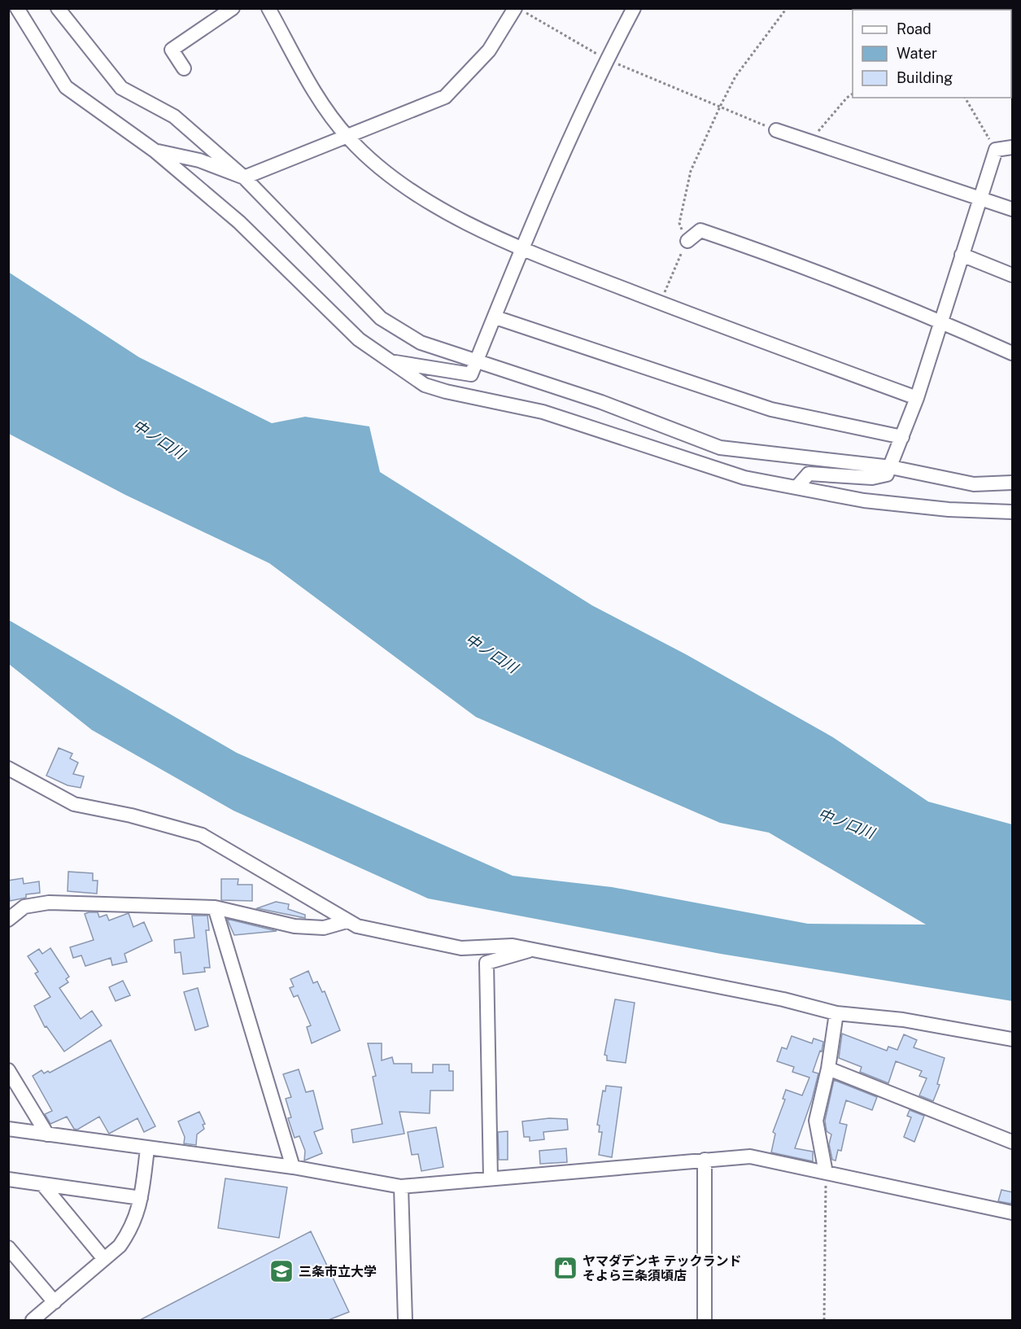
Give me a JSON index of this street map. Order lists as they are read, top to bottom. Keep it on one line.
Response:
{"water":["中ノ口川"],"places":{"shop":["ヤマダデンキ テックランド そよら三条須頃店"],"school or university":["三条市立大学"]},"legend":["Road","Water","Building"]}
